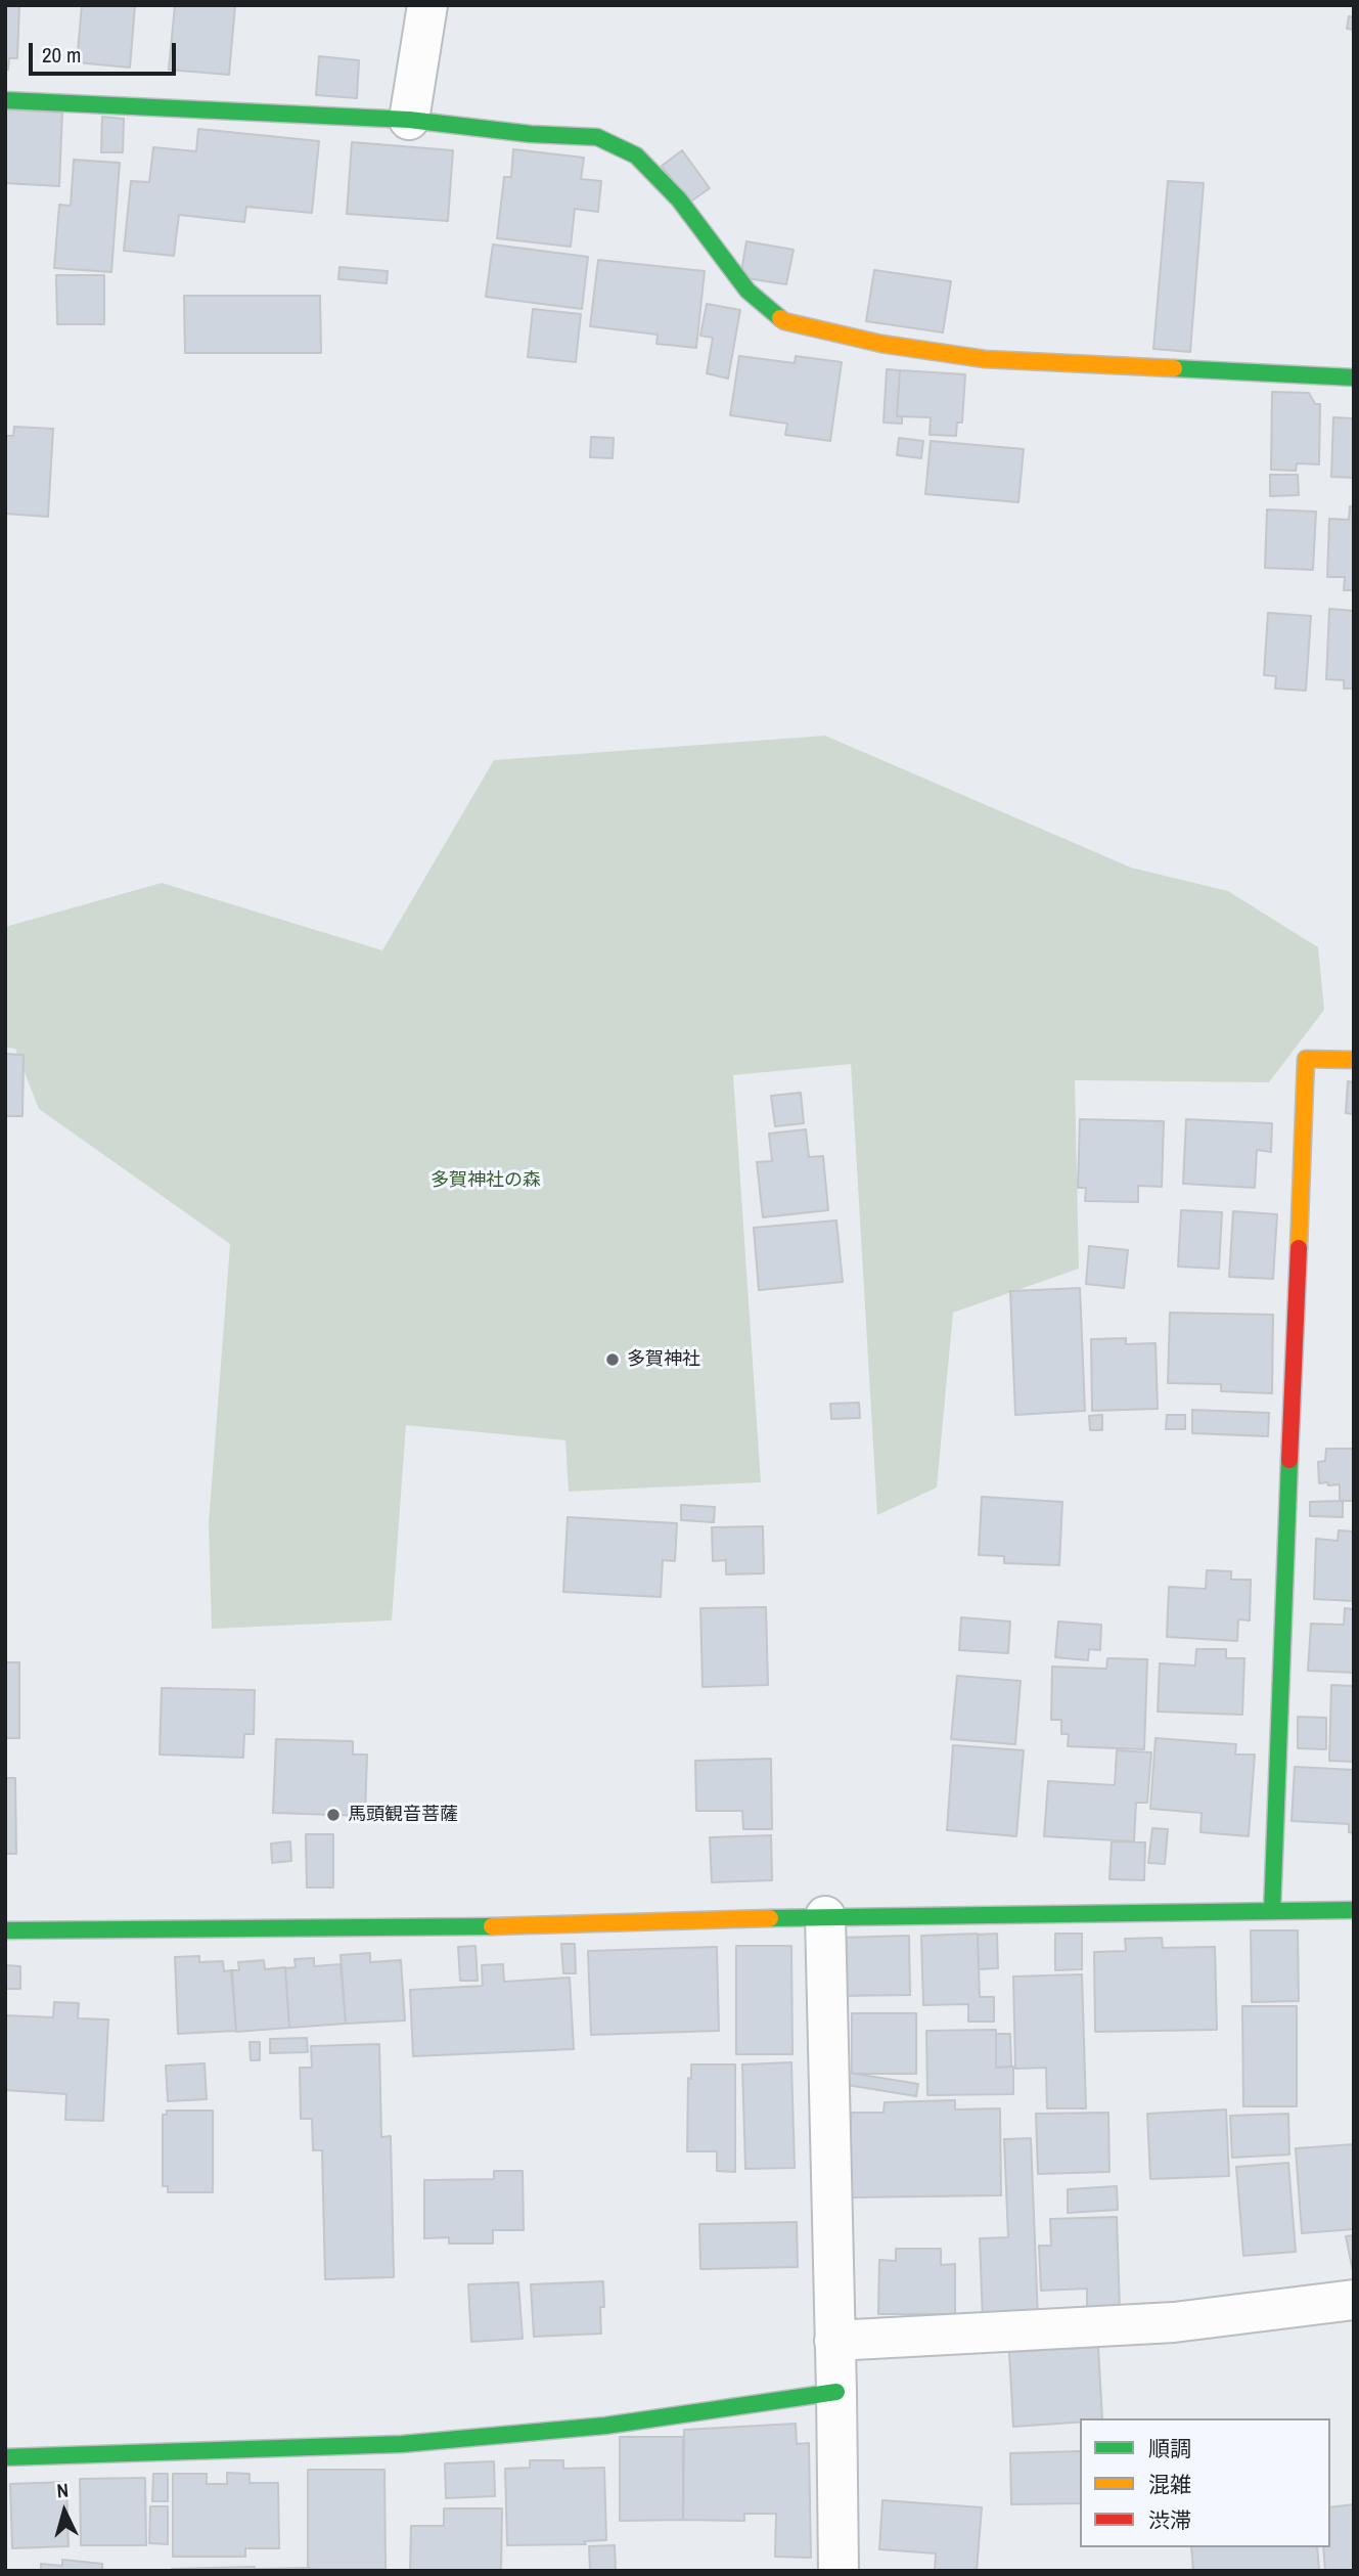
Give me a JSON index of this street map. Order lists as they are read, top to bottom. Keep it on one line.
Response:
{"parks":["多賀神社の森"],"places":["多賀神社","馬頭観音菩薩"],"legend":["順調","混雑","渋滞"],"scale_bar":"20 m","north":"top"}
